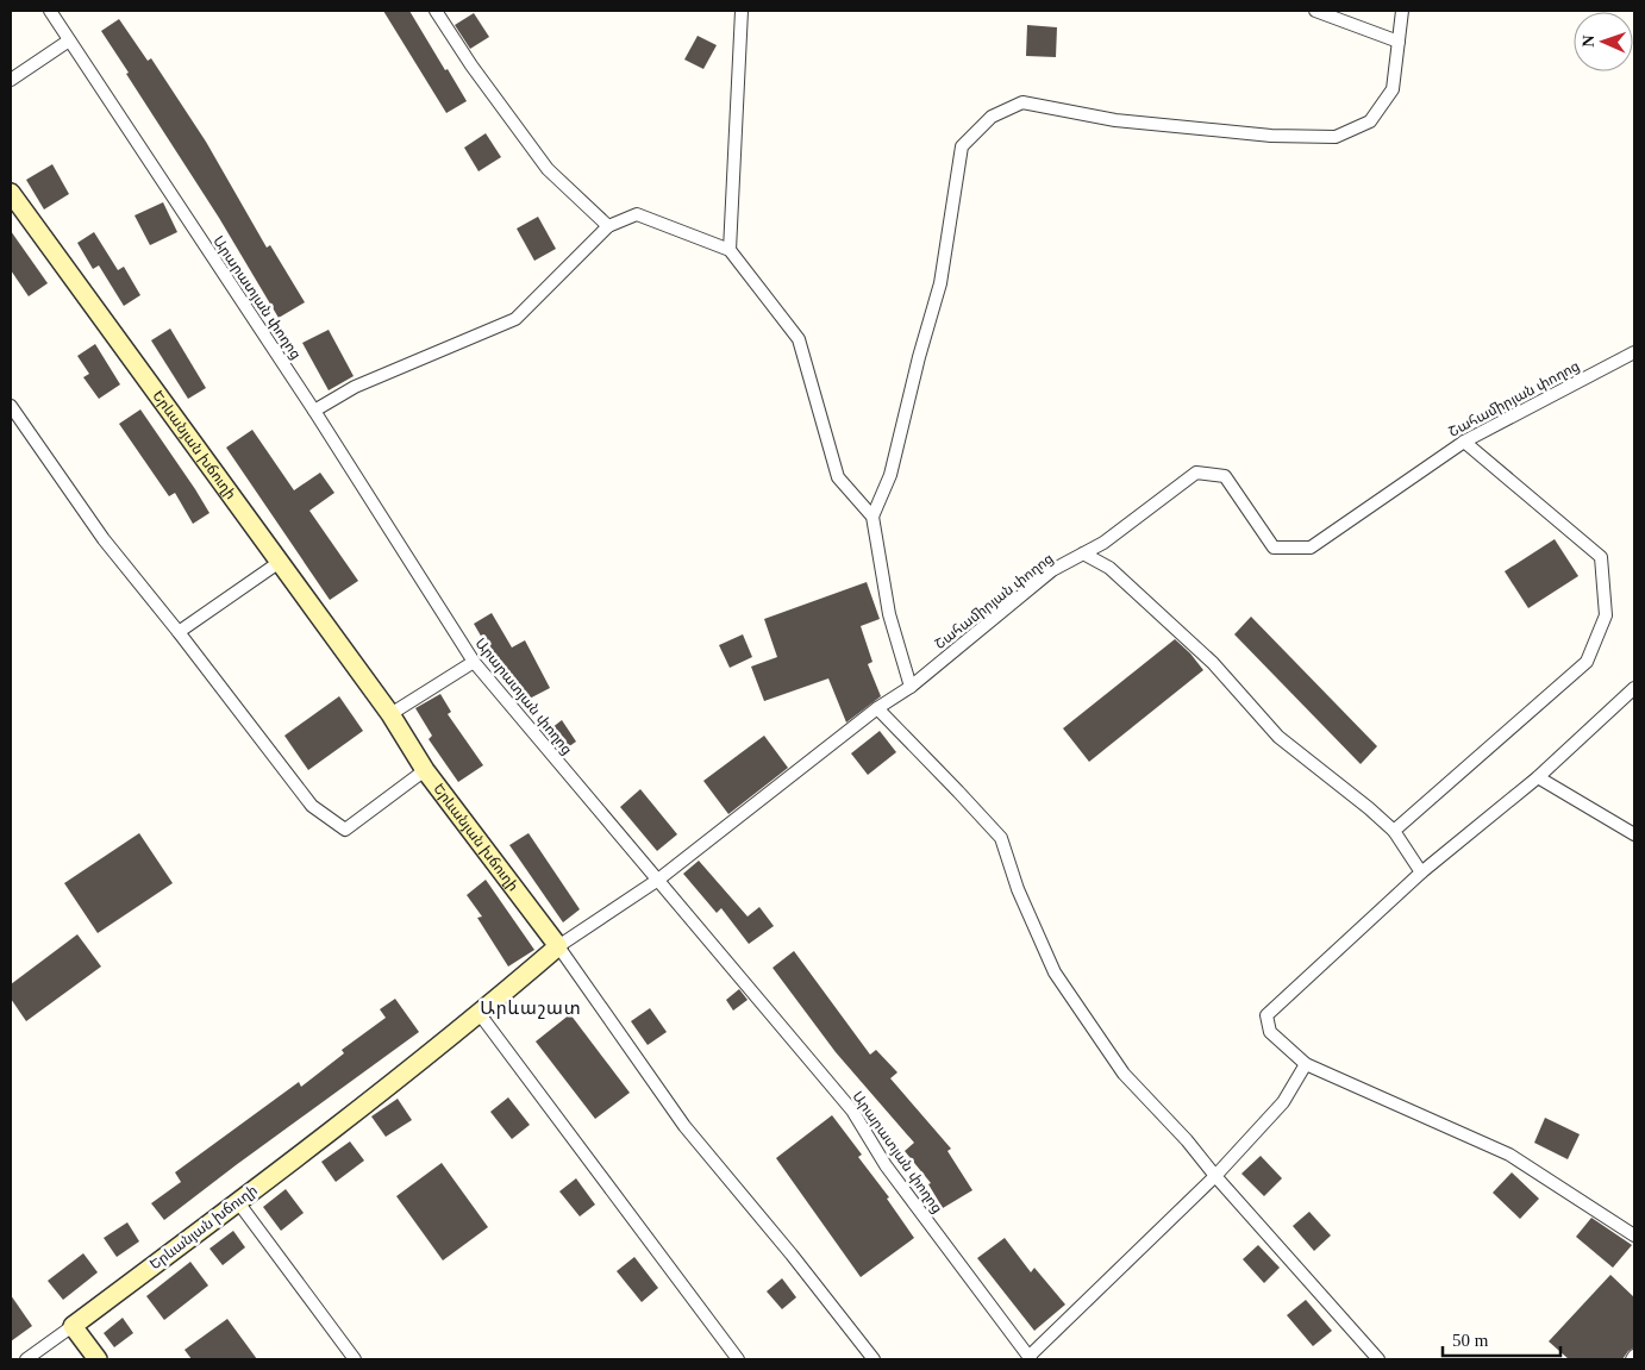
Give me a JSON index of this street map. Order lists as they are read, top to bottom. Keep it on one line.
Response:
{"streets":{"main road":["Երևանյան խճուղի"],"street":["Արարատյան փողոց","Շահամիրյան փողոց"]},"crossings":[["Արարատյան փողոց","Շահամիրյան փողոց"],["Շահամիրյան փողոց","Երևանյան խճուղի"]],"districts":["Արևաշատ"],"scale_bar":"50 m","north":"left"}
